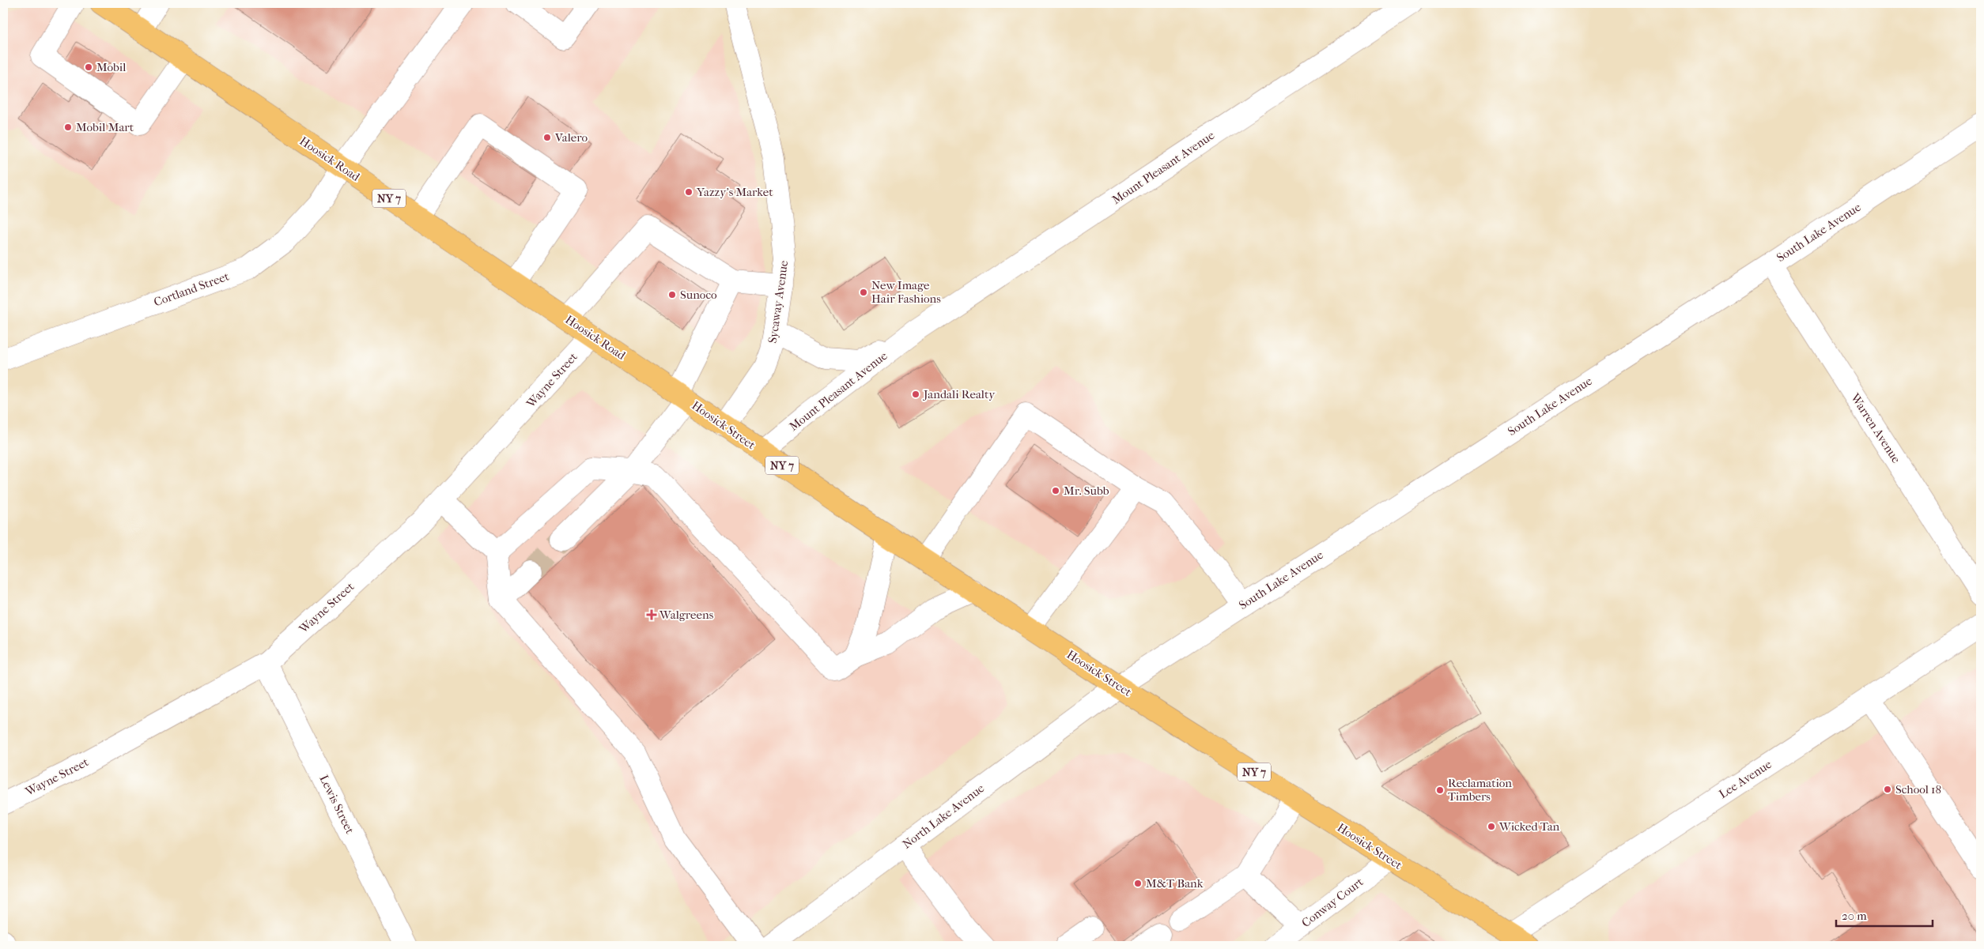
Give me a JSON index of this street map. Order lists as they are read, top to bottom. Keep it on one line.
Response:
{"streets":{"highway":["Hoosick Road","NY 7","Hoosick Street"],"street":["Mount Pleasant Avenue","South Lake Avenue","Cortland Street","Sycaway Avenue","Wayne Street","Warren Avenue","Lee Avenue","Lewis Street","North Lake Avenue","Conway Court"]},"crossings":[["Hoosick Road","Cortland Street"],["Hoosick Road","Wayne Street"],["Hoosick Road","Hoosick Street"],["Mount Pleasant Avenue","Sycaway Avenue"],["Mount Pleasant Avenue","Hoosick Street"],["South Lake Avenue","Hoosick Street"],["South Lake Avenue","Warren Avenue"],["South Lake Avenue","North Lake Avenue"],["Sycaway Avenue","Hoosick Street"],["Wayne Street","Lewis Street"],["Hoosick Street","Lee Avenue"],["Hoosick Street","North Lake Avenue"],["Hoosick Street","Conway Court"]],"places":{"other":["Mobil","Mobil Mart","Valero","Yazzy's Market","New Image Hair Fashions","Sunoco","Jandali Realty","Mr. Subb","School 18","Reclamation Timbers","Wicked Tan","M&T Bank"],"health":["Walgreens"]},"scale_bar":"20 m"}
